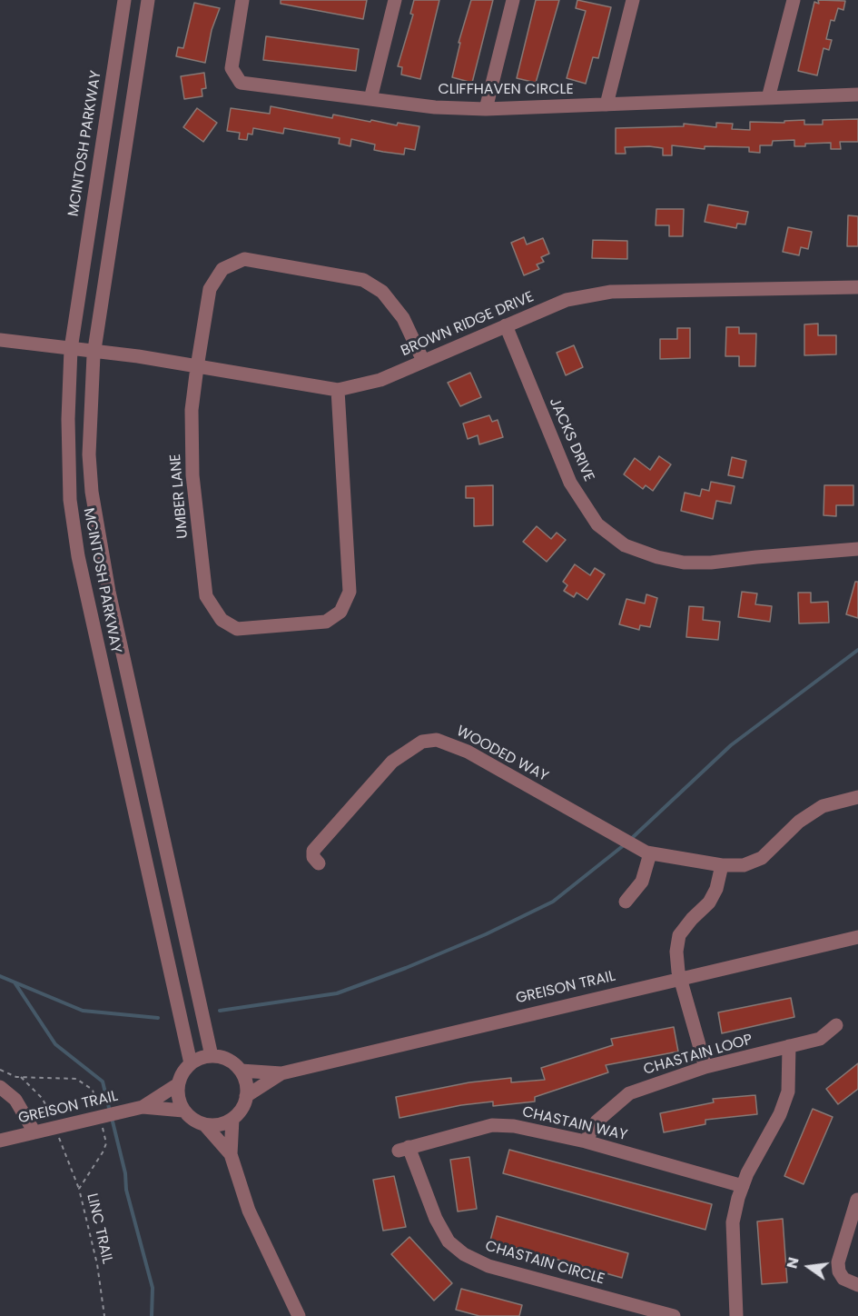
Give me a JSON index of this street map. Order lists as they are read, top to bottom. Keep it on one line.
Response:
{"streets":{"street":["CLIFFHAVEN CIRCLE","MCINTOSH PARKWAY","BROWN RIDGE DRIVE","JACKS DRIVE","UMBER LANE","WOODED WAY","GREISON TRAIL","CHASTAIN LOOP","CHASTAIN WAY","CHASTAIN CIRCLE"],"path":["LINC TRAIL"]},"crossings":[["MCINTOSH PARKWAY","BROWN RIDGE DRIVE"],["MCINTOSH PARKWAY","GREISON TRAIL"],["BROWN RIDGE DRIVE","JACKS DRIVE"],["BROWN RIDGE DRIVE","UMBER LANE"],["GREISON TRAIL","LINC TRAIL"],["CHASTAIN LOOP","CHASTAIN WAY"],["CHASTAIN WAY","CHASTAIN CIRCLE"]],"north":"left"}
